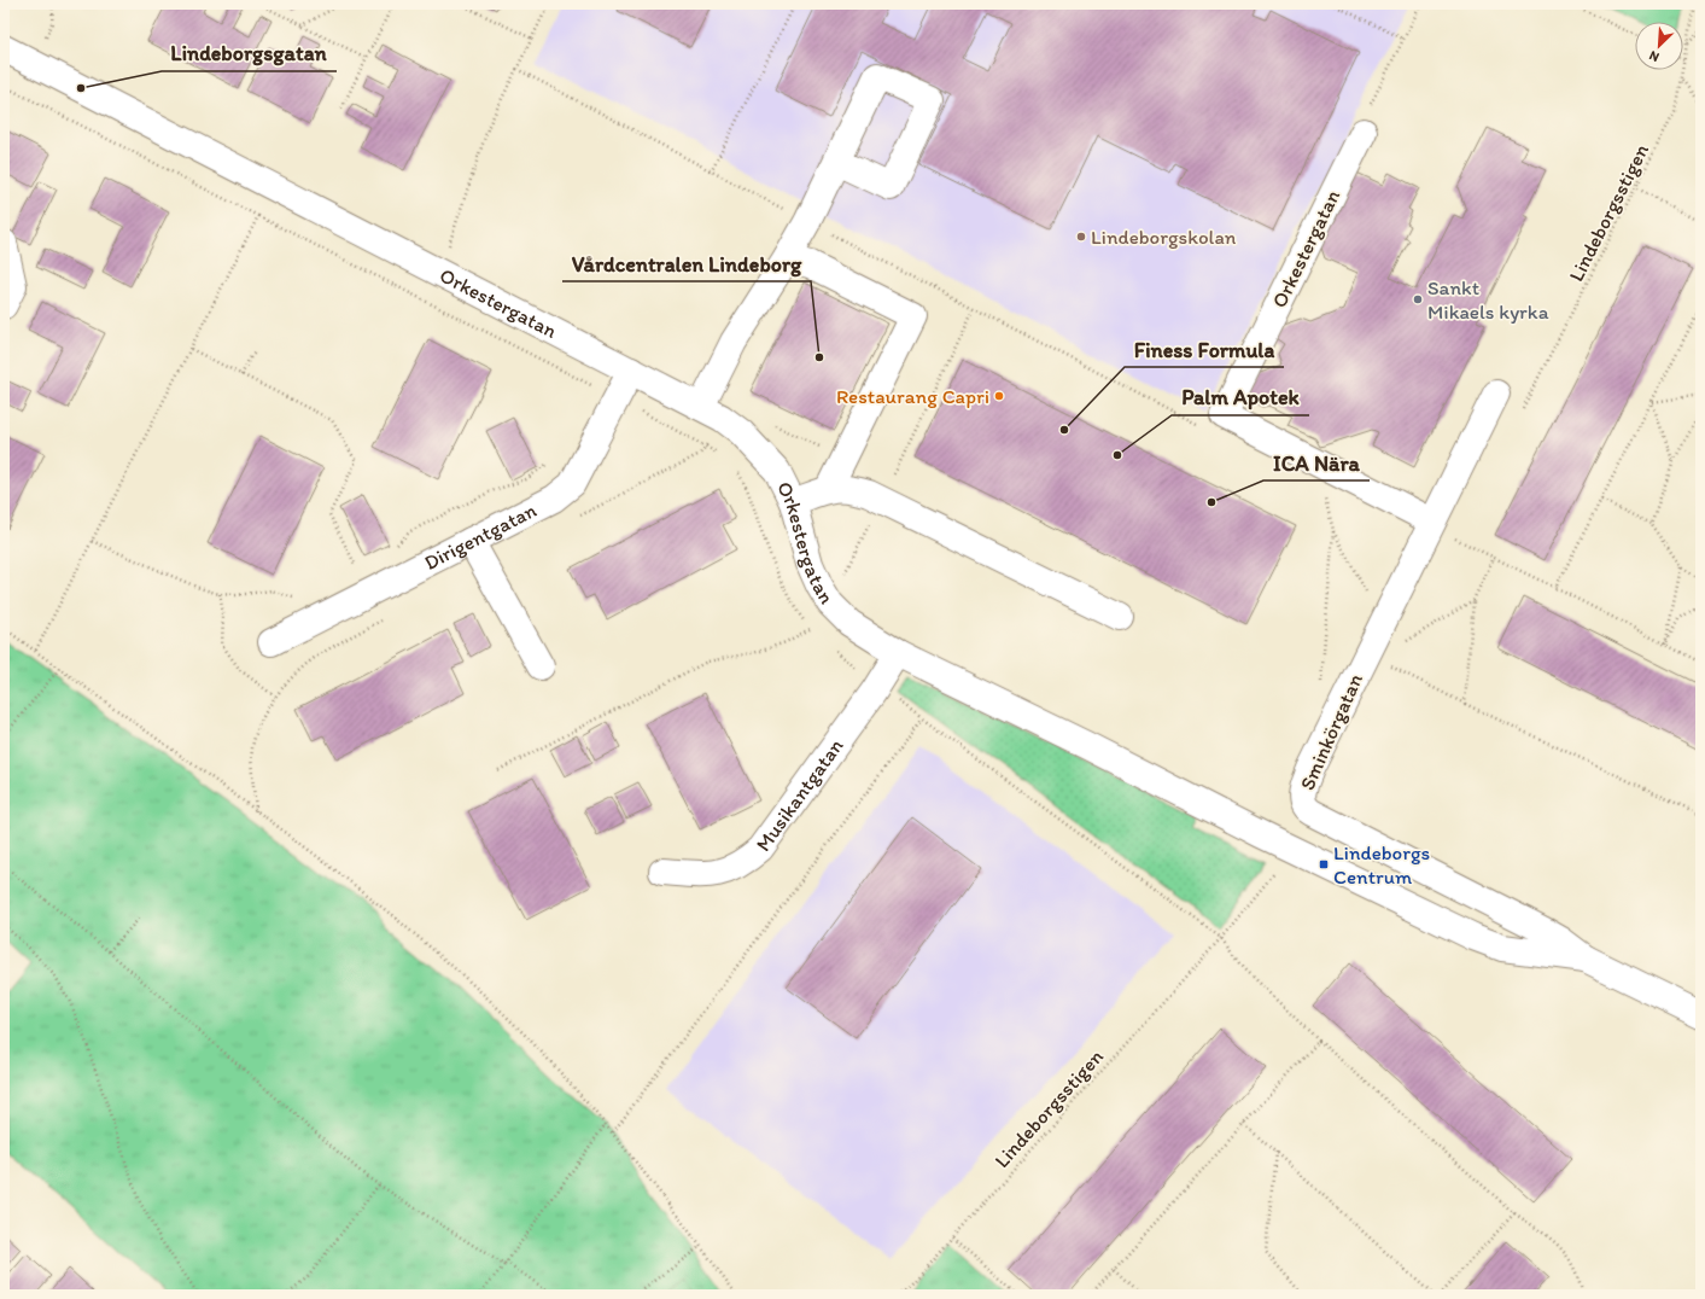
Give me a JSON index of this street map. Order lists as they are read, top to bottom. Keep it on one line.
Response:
{"streets":{"street":["Orkestergatan","Dirigentgatan","Sminkörgatan","Musikantgatan"],"path":["Lindeborgsstigen"]},"crossings":[["Orkestergatan","Dirigentgatan"],["Orkestergatan","Sminkörgatan"],["Orkestergatan","Musikantgatan"]],"places":{"other":["Lindeborgsgatan","Lindeborgskolan","Sankt Mikaels kyrka","Vårdcentralen Lindeborg","Restaurang Capri","Finess Formula","Palm Apotek","ICA Nära"],"transit":["Lindeborgs Centrum"]},"north":"bottom left"}
